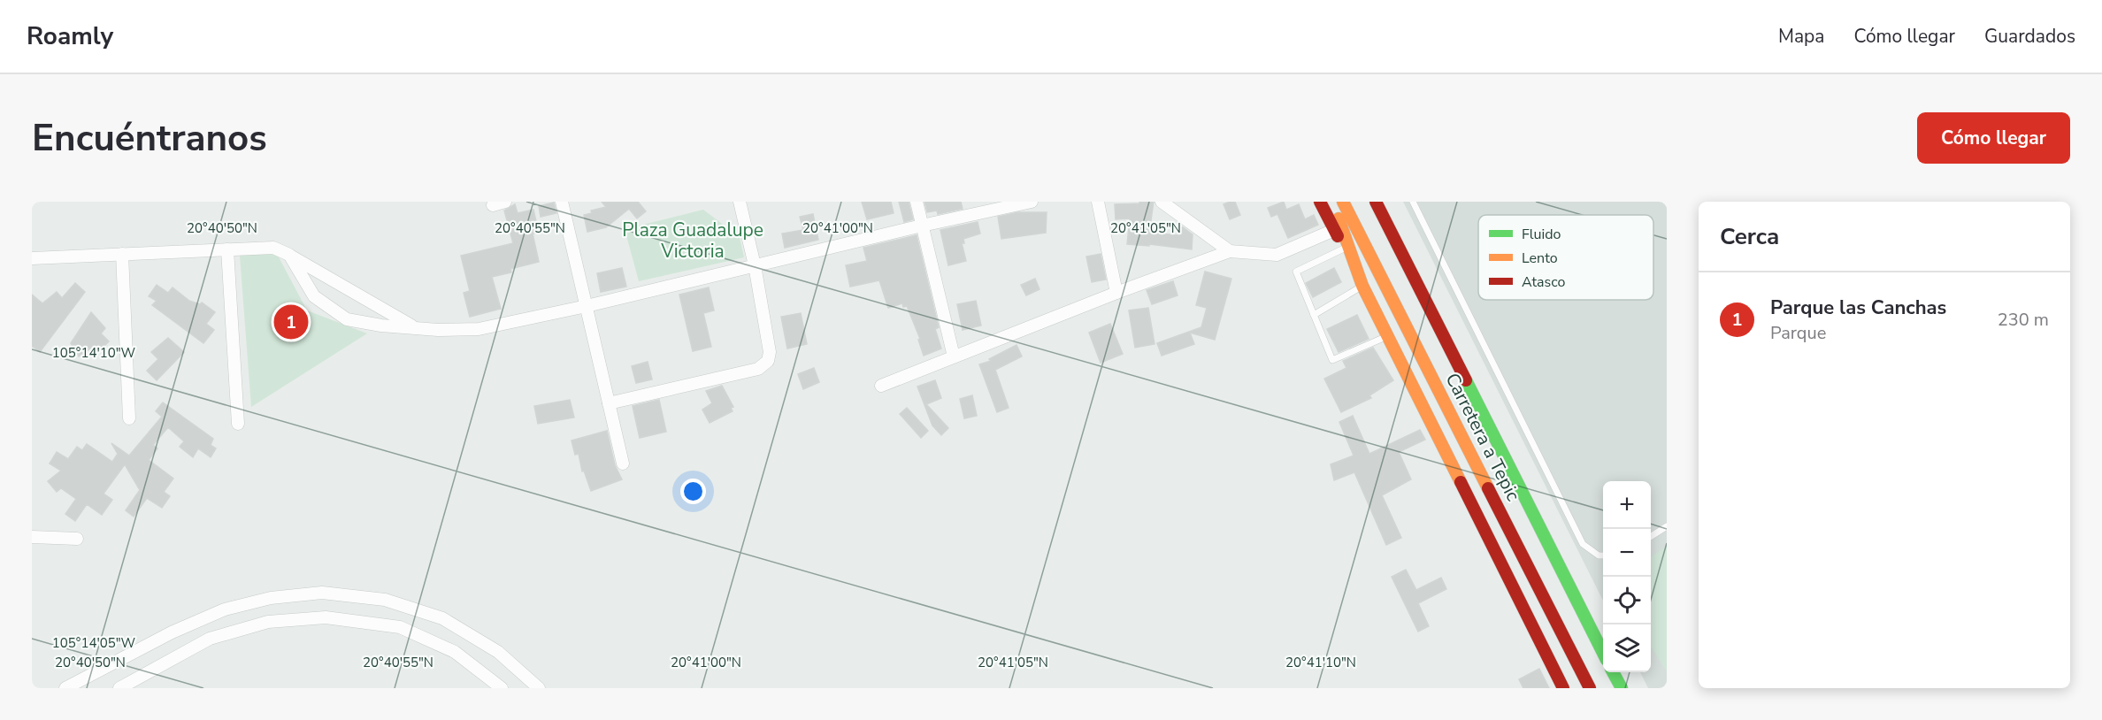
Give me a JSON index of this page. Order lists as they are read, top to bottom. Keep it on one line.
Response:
{"streets":{"main road":["Carretera a Tepic"]},"parks":["Plaza Guadalupe Victoria"],"legend":["Fluido","Lento","Atasco"],"page":{"header":"Roamly","nav":["Mapa","Cómo llegar","Guardados"],"buttons":"Cómo llegar","title":"Encuéntranos","heading":"Cerca","list":[{"mark":"1","name":"Parque las Canchas","note":"Parque","value":"230 m"}],"pins":"1","map_buttons":["+","−"]},"coordinates":["20°40'50\"N","20°40'55\"N","20°41'00\"N","20°41'05\"N","105°14'10\"W","105°14'05\"W","20°41'10\"N"]}
